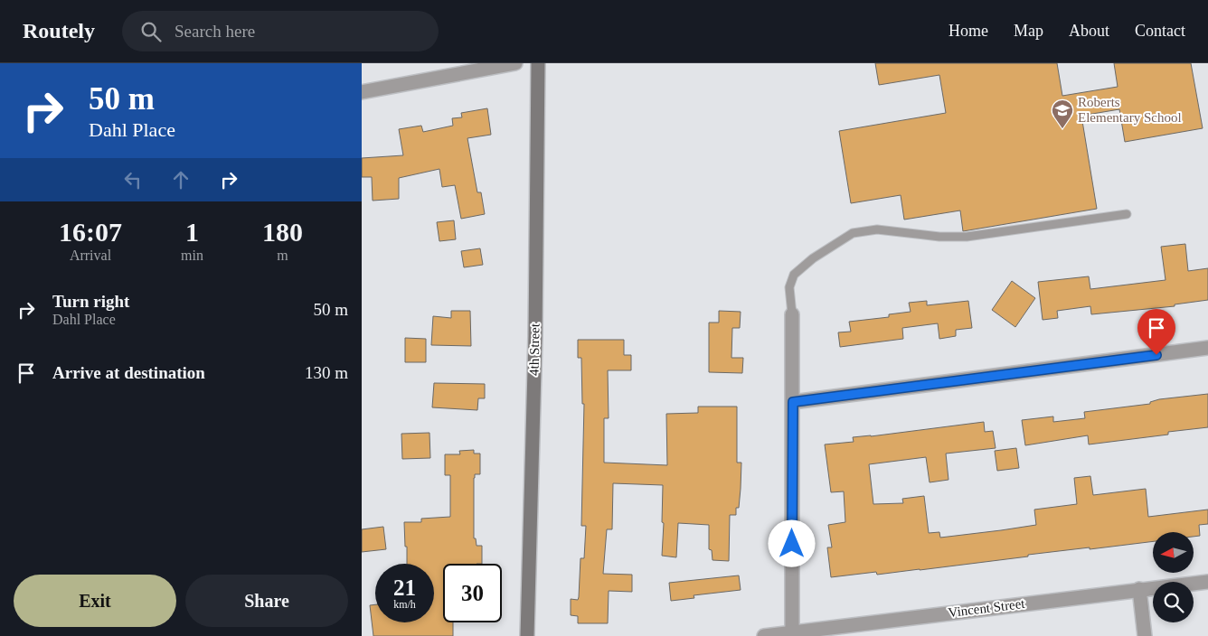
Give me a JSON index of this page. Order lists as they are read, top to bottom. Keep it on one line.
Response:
{"streets":{"street":["4th Street","Vincent Street"]},"places":{"school or university":["Roberts Elementary School"]},"north":"left","page":{"header":"Routely","search":"Search here","nav":["Home","Map","About","Contact"],"turn":["50 m","Dahl Place"],"eta":["16:07","Arrival","1","min","180","m"],"list":[{"name":"Turn right","note":"Dahl Place","value":"50 m"},{"name":"Arrive at destination","value":"130 m"}],"speed":"21 km/h","limit":"30","buttons":["Exit","Share"]}}
